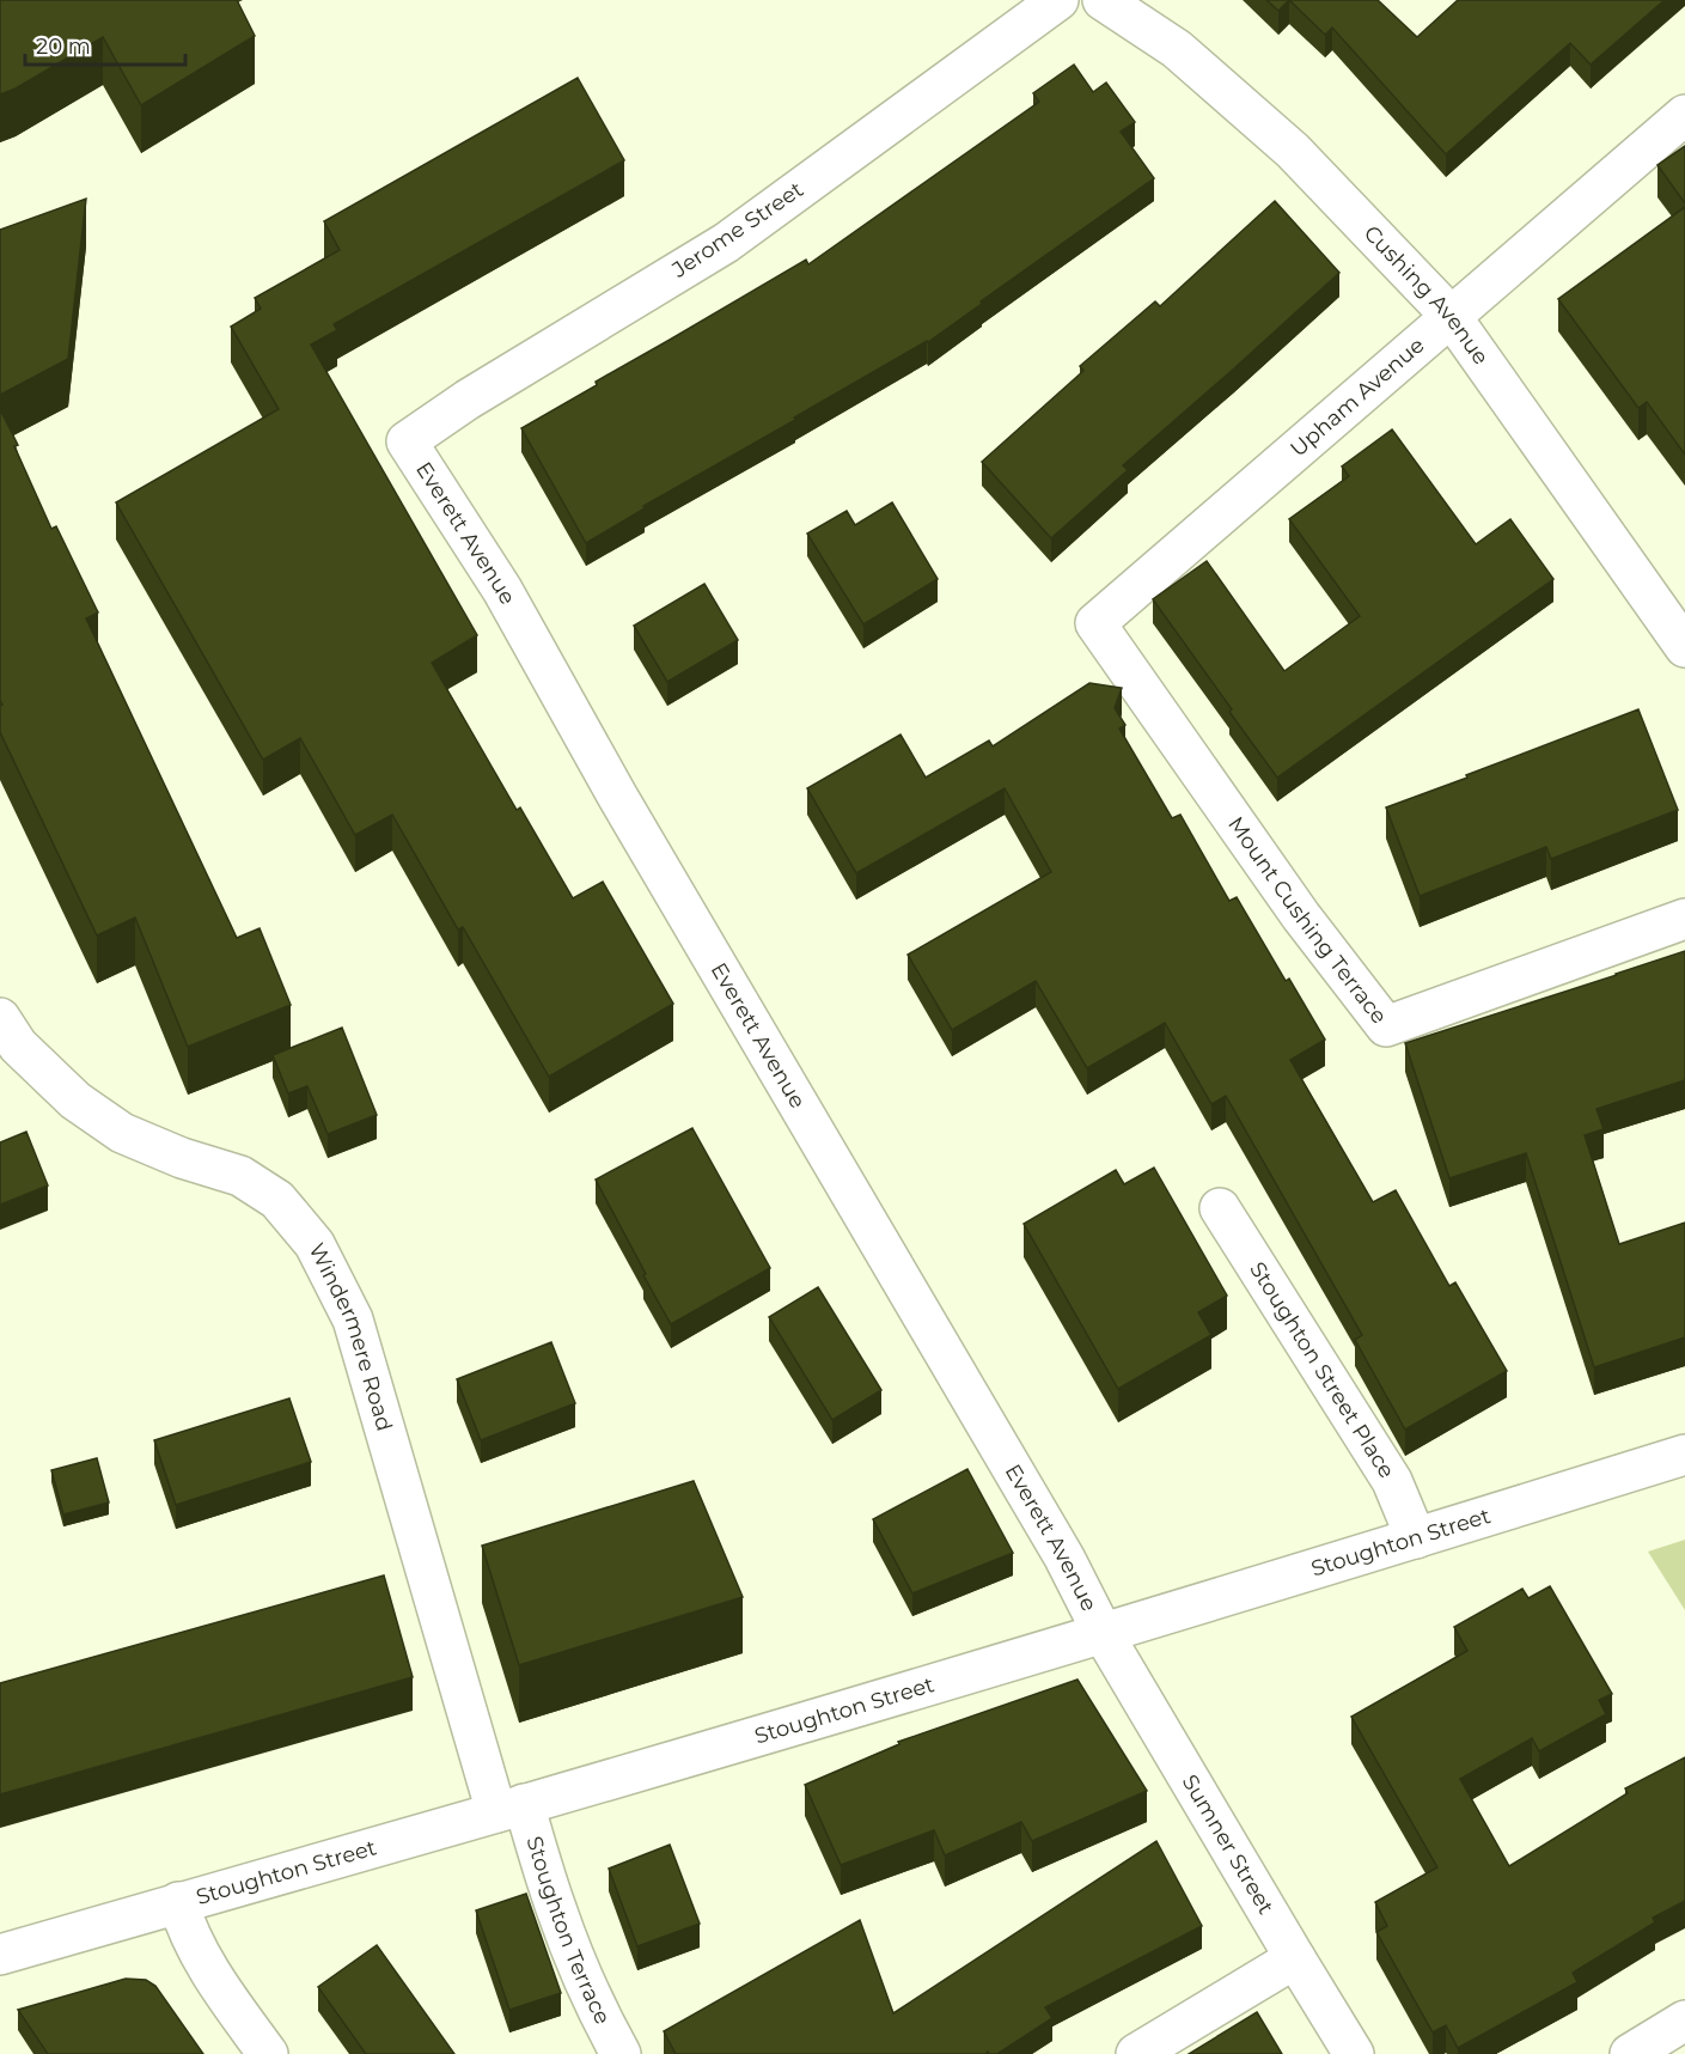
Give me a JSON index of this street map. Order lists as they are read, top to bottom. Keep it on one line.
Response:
{"streets":{"street":["Jerome Street","Cushing Avenue","Upham Avenue","Everett Avenue","Mount Cushing Terrace","Windermere Road","Stoughton Street Place","Stoughton Street","Sumner Street","Stoughton Terrace"]},"crossings":[["Jerome Street","Everett Avenue"],["Cushing Avenue","Upham Avenue"],["Upham Avenue","Mount Cushing Terrace"],["Everett Avenue","Stoughton Street"],["Everett Avenue","Sumner Street"],["Windermere Road","Stoughton Street"],["Windermere Road","Stoughton Terrace"],["Stoughton Street Place","Stoughton Street"],["Stoughton Street","Sumner Street"],["Stoughton Street","Stoughton Terrace"]],"scale_bar":"20 m"}
